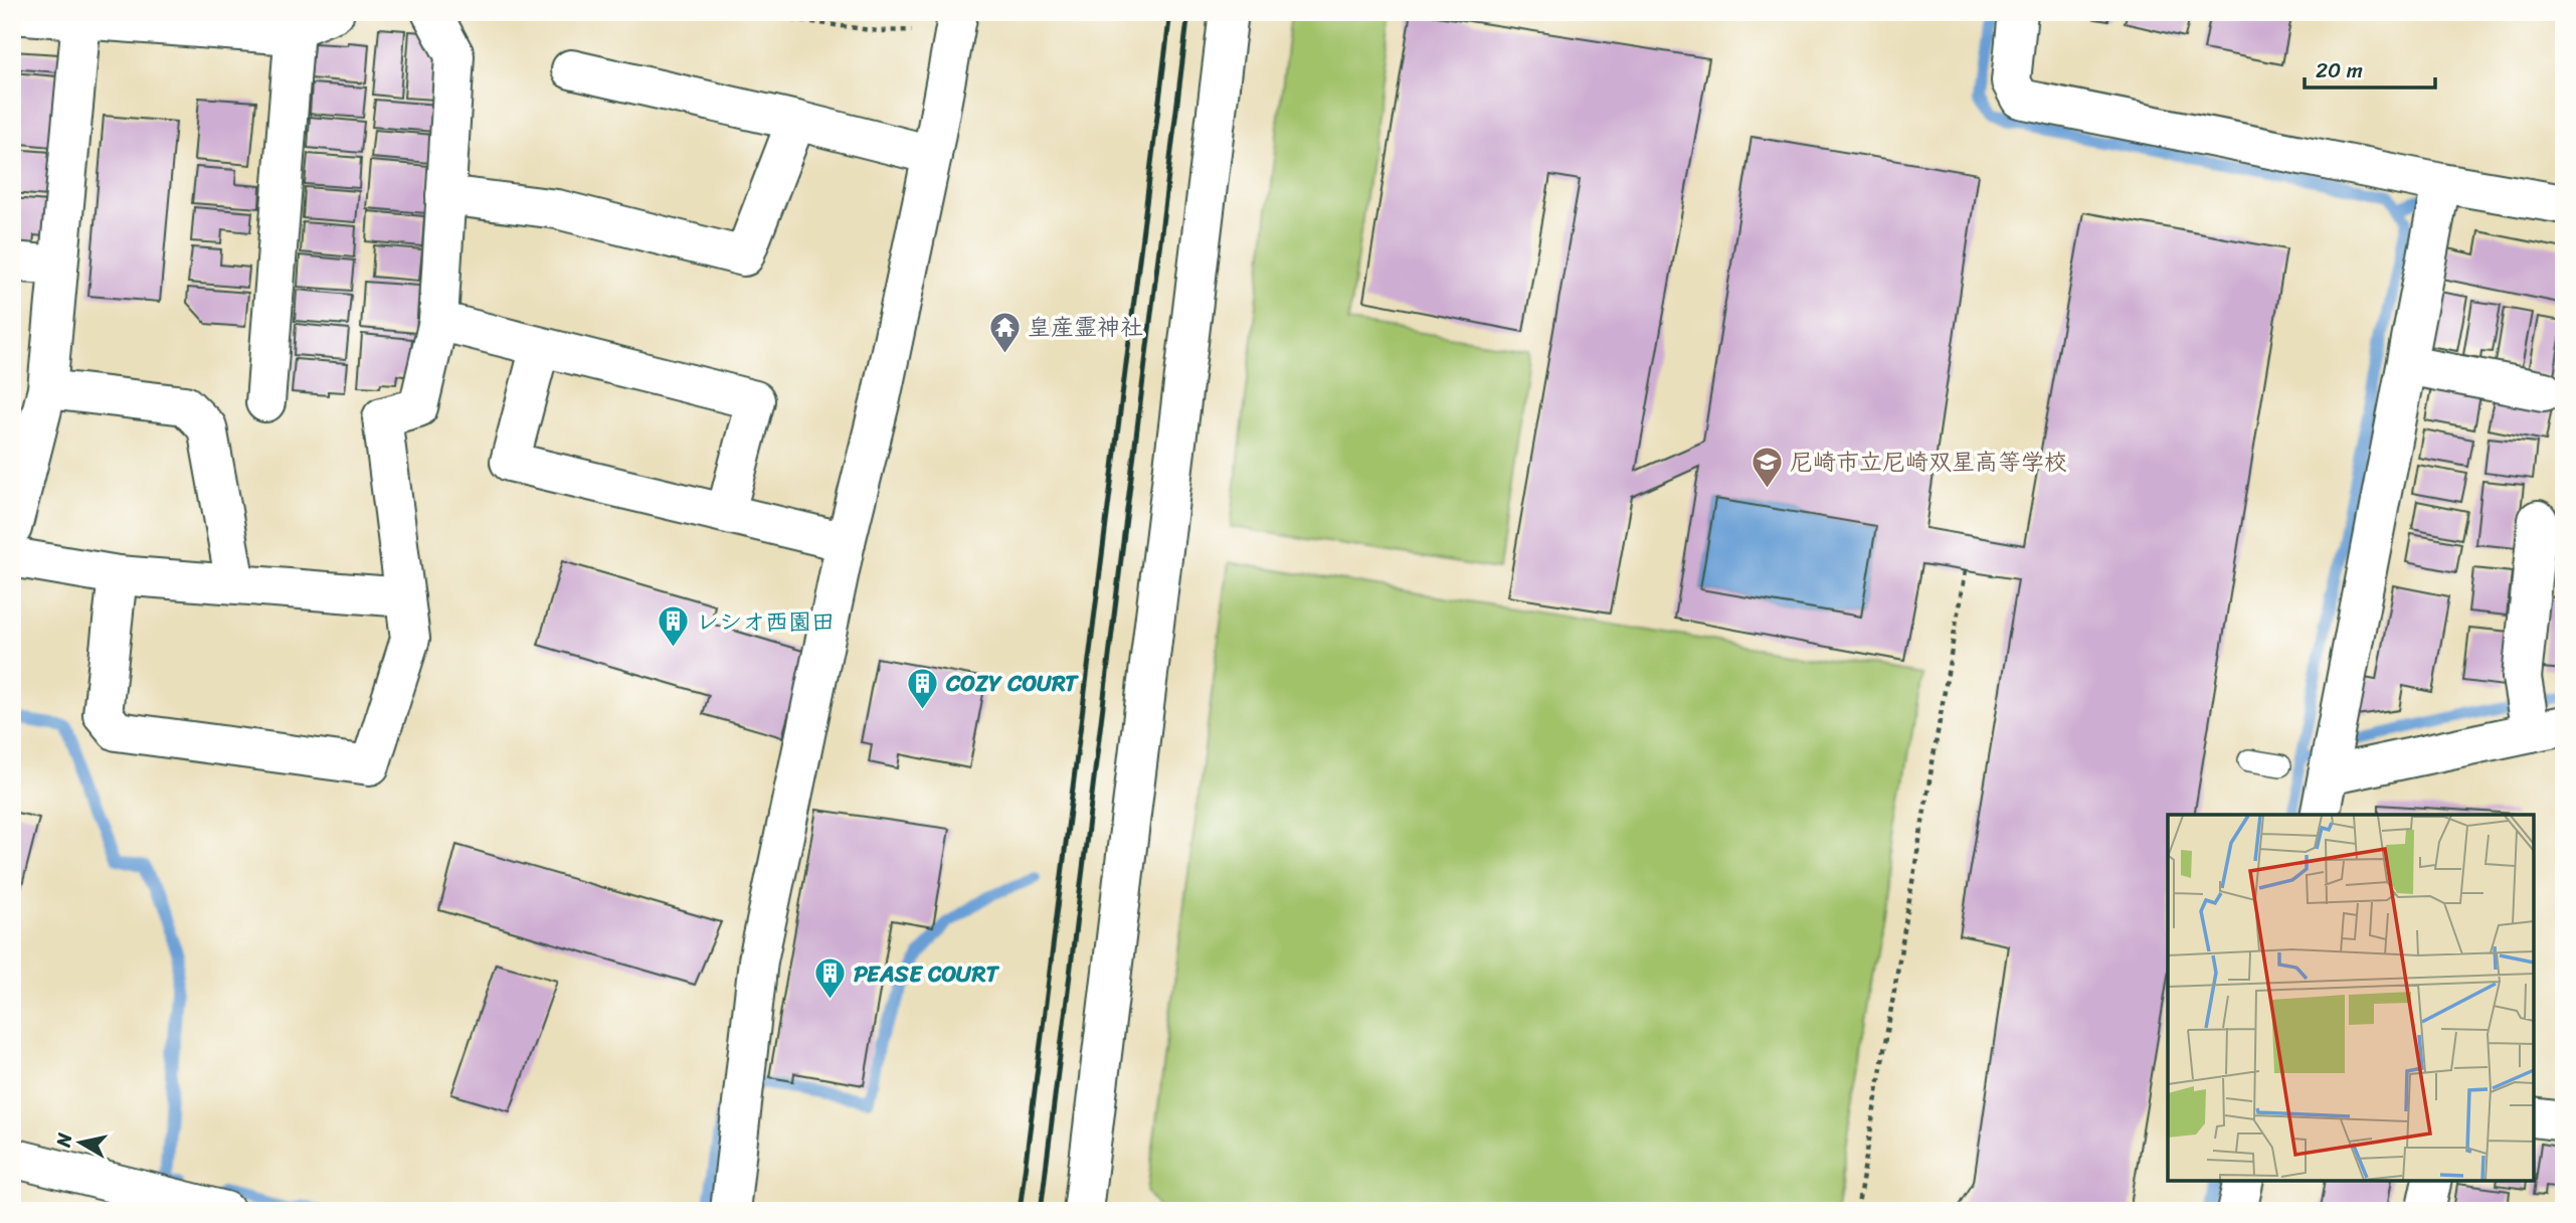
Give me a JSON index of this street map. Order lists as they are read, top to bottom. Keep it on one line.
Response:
{"places":{"temple":["皇産霊神社"],"school or university":["尼崎市立尼崎双星高等学校"],"building":["レシオ西園田","COZY COURT","PEASE COURT"]},"scale_bar":"20 m","north":"left"}
